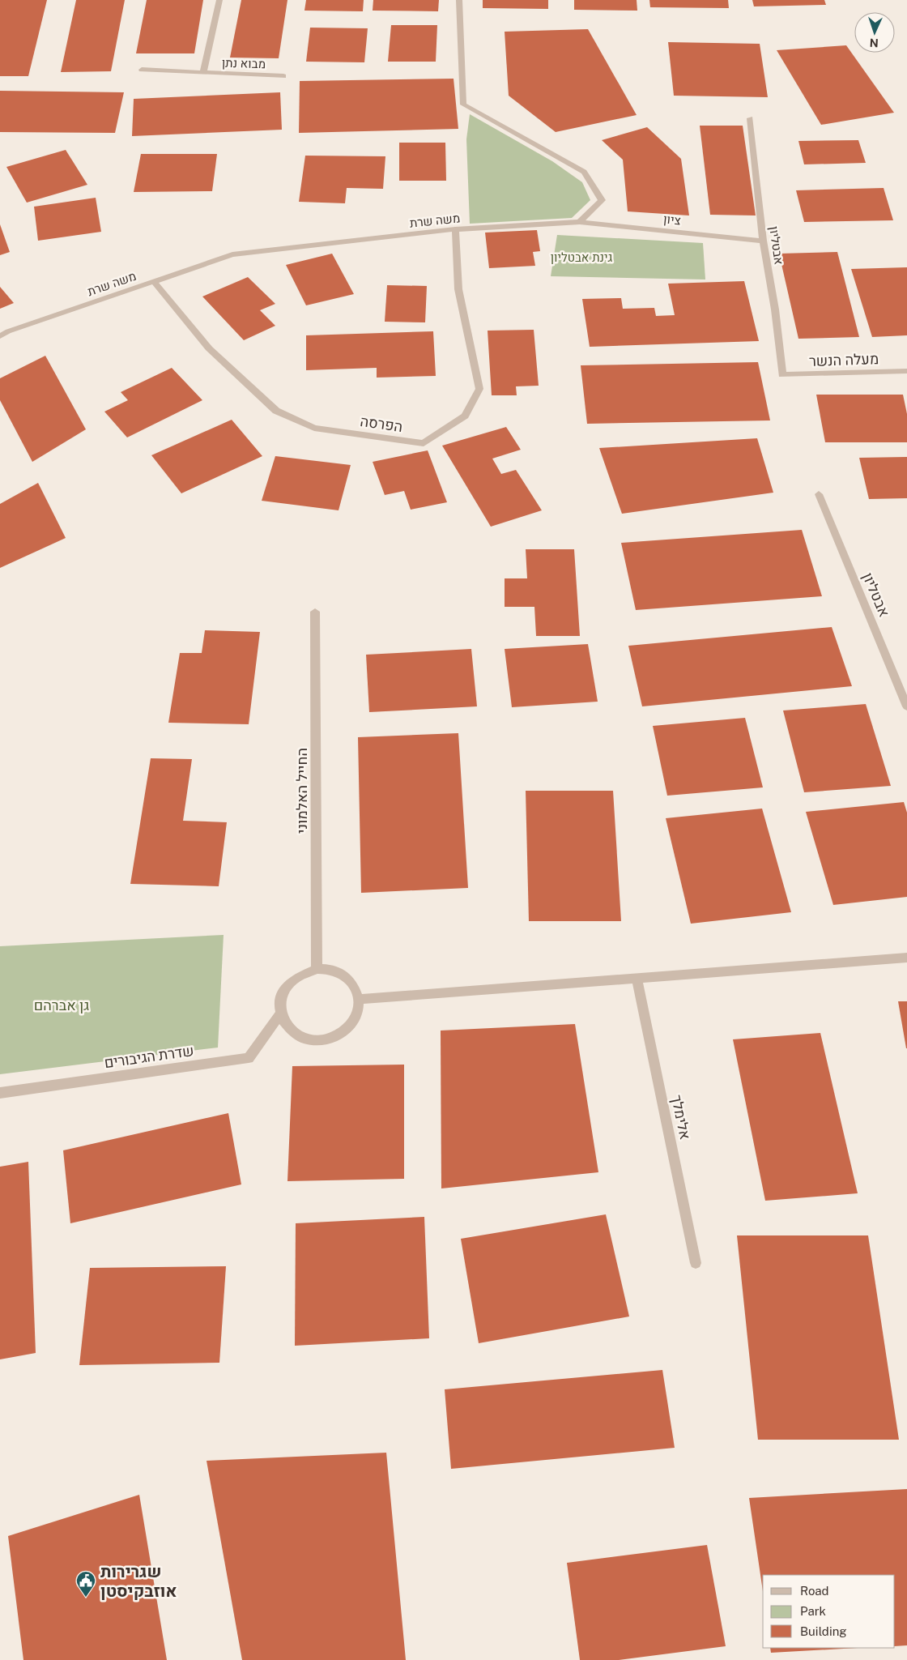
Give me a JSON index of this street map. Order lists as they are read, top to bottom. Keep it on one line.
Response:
{"streets":{"street":["מבוא נתן","ציון","משה שרת","אבטליון","מעלה הנשר","הפרסה","החייל האלמוני","שדרת הגיבורים","אלימלך"]},"crossings":[["ציון","משה שרת"],["ציון","אבטליון"],["משה שרת","הפרסה"],["אבטליון","מעלה הנשר"],["החייל האלמוני","שדרת הגיבורים"]],"parks":["גינת אבטליון","גן אברהם"],"places":{"public building":["שגרירות אוזבקיסטן"]},"legend":["Road","Park","Building"],"north":"bottom"}
